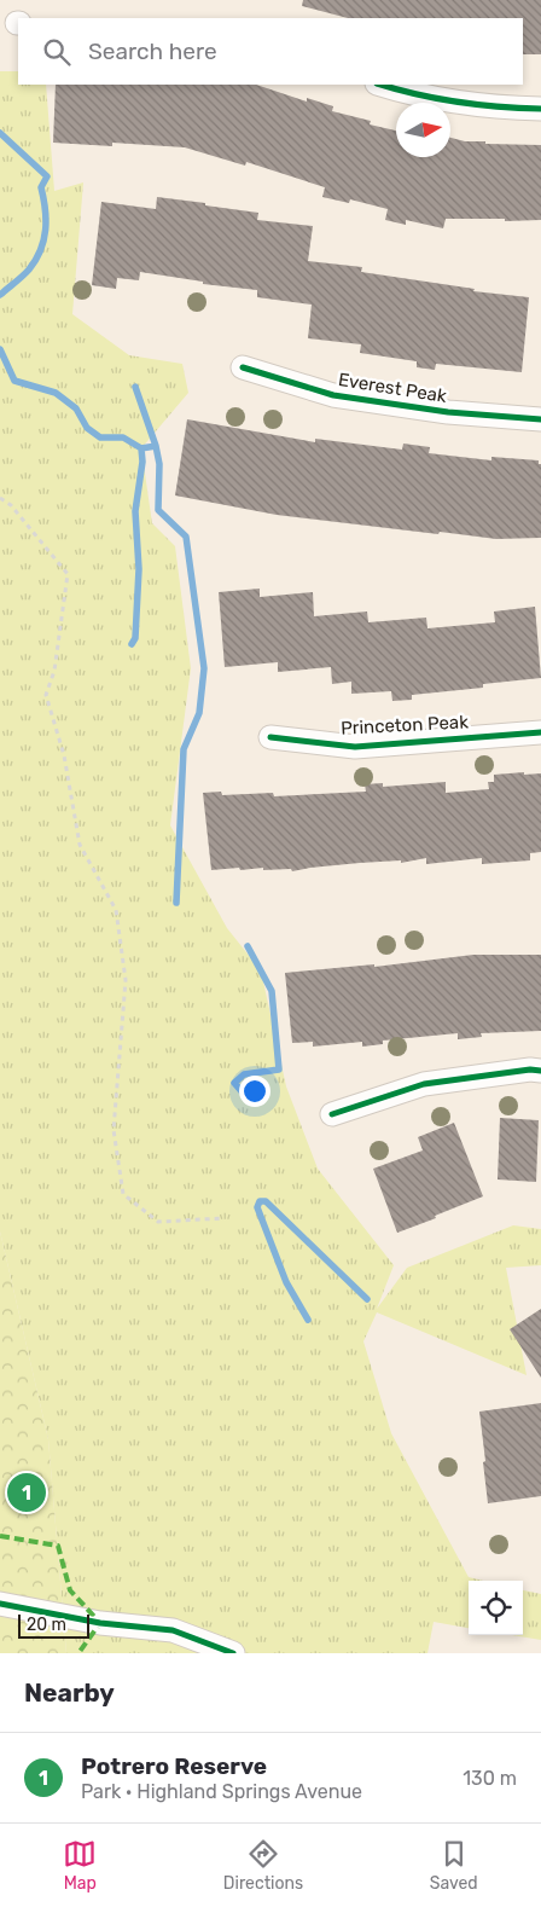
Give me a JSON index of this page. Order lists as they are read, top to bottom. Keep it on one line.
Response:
{"streets":{"street":["Everest Peak","Princeton Peak"]},"scale_bar":"20 m","north":"right","page":{"search":"Search here","pins":"1","scale":"20 m","heading":"Nearby","list":[{"mark":"1","name":"Potrero Reserve","note":"Park · Highland Springs Avenue","value":"130 m"}],"nav":["Map","Directions","Saved"]}}
